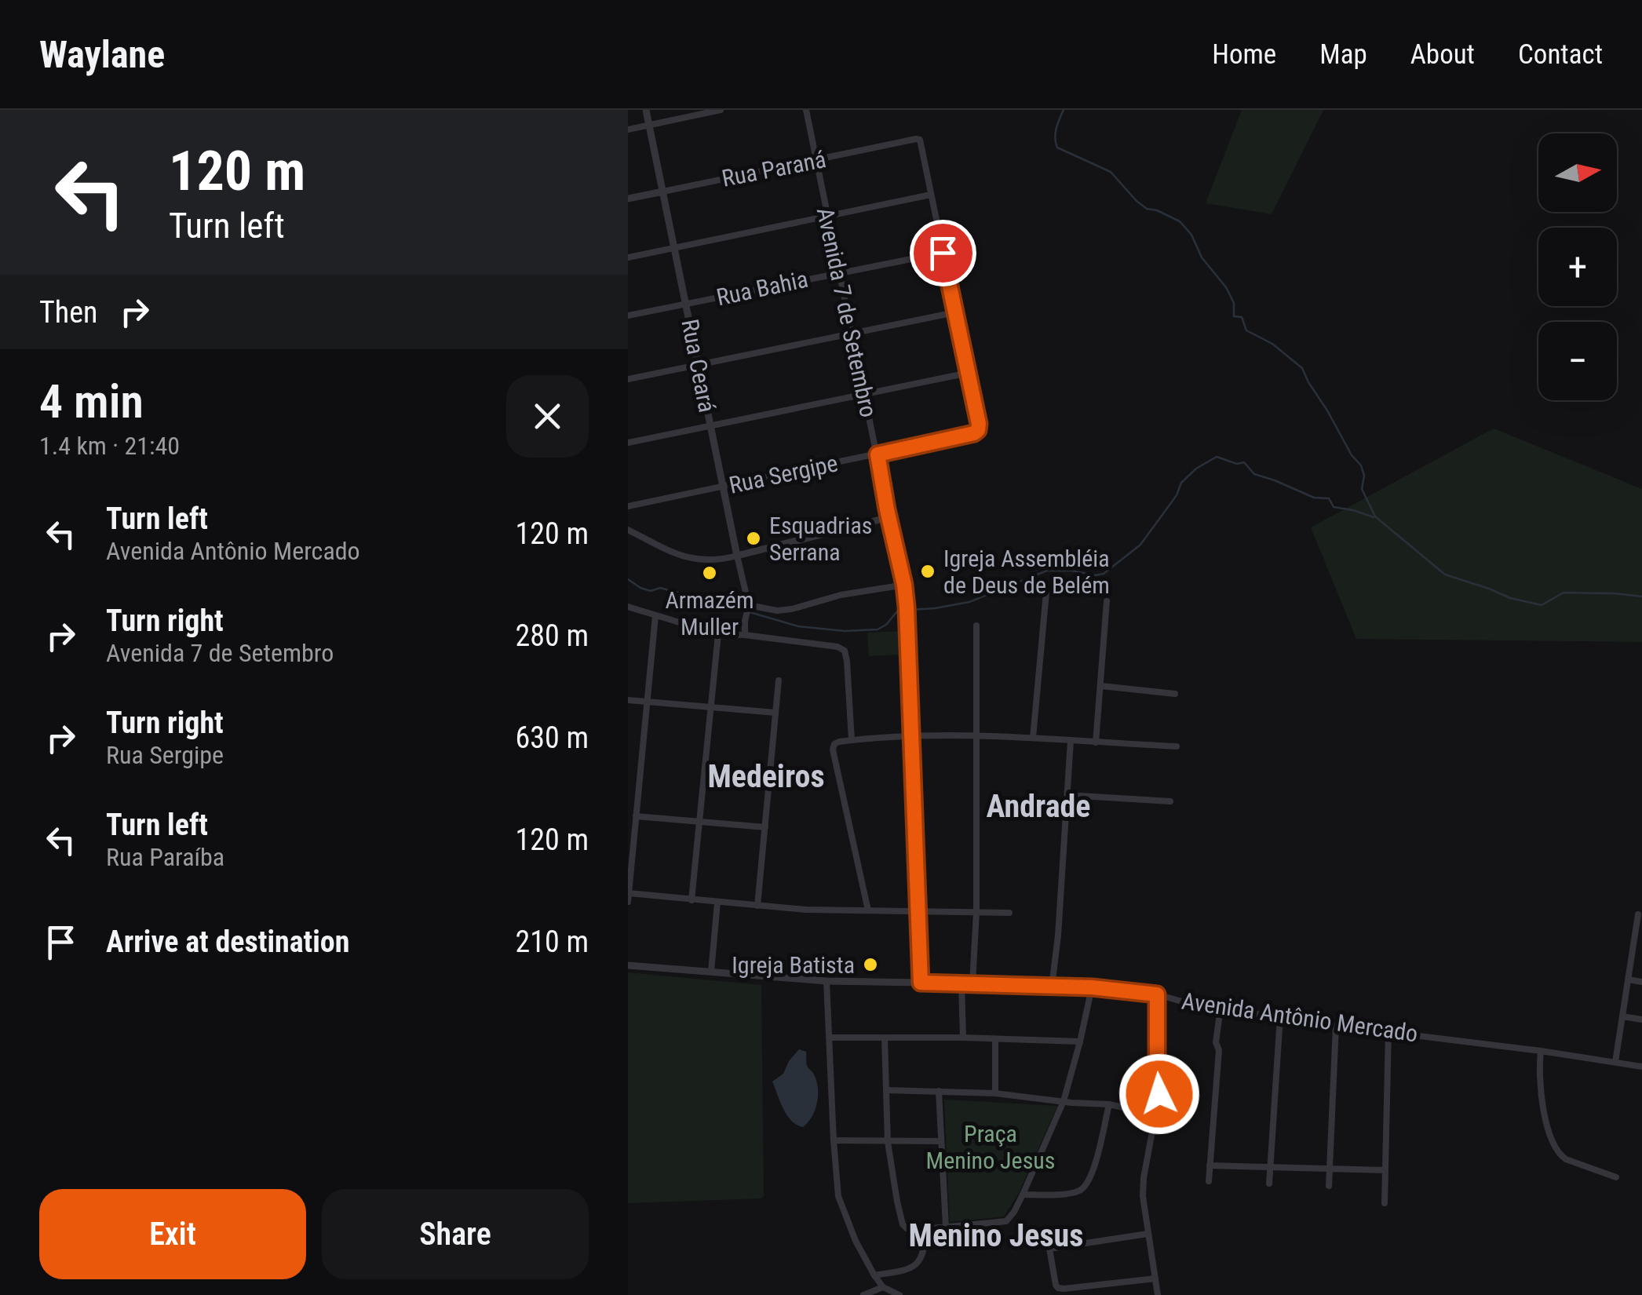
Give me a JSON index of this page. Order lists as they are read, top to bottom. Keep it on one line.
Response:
{"streets":{"street":["Rua Paraná","Rua Bahia","Avenida 7 de Setembro","Rua Ceará","Rua Sergipe","Avenida Antônio Mercado"]},"crossings":[["Rua Paraná","Avenida 7 de Setembro"],["Rua Paraná","Rua Ceará"],["Rua Bahia","Avenida 7 de Setembro"],["Rua Bahia","Rua Ceará"],["Avenida 7 de Setembro","Rua Sergipe"],["Avenida 7 de Setembro","Avenida Antônio Mercado"],["Rua Ceará","Rua Sergipe"]],"districts":["Medeiros","Andrade","Menino Jesus"],"parks":["Praça Menino Jesus"],"places":["Esquadrias Serrana","Igreja Assembléia de Deus de Belém","Armazém Muller","Igreja Batista"],"north":"right","page":{"header":"Waylane","nav":["Home","Map","About","Contact"],"turn":["120 m","Turn left"],"map_buttons":["+","−"],"then":"Then","heading":["4 min","1.4 km · 21:40"],"list":[{"name":"Turn left","note":"Avenida Antônio Mercado","value":"120 m"},{"name":"Turn right","note":"Avenida 7 de Setembro","value":"280 m"},{"name":"Turn right","note":"Rua Sergipe","value":"630 m"},{"name":"Turn left","note":"Rua Paraíba","value":"120 m"},{"name":"Arrive at destination","value":"210 m"}],"buttons":["Exit","Share"]}}
